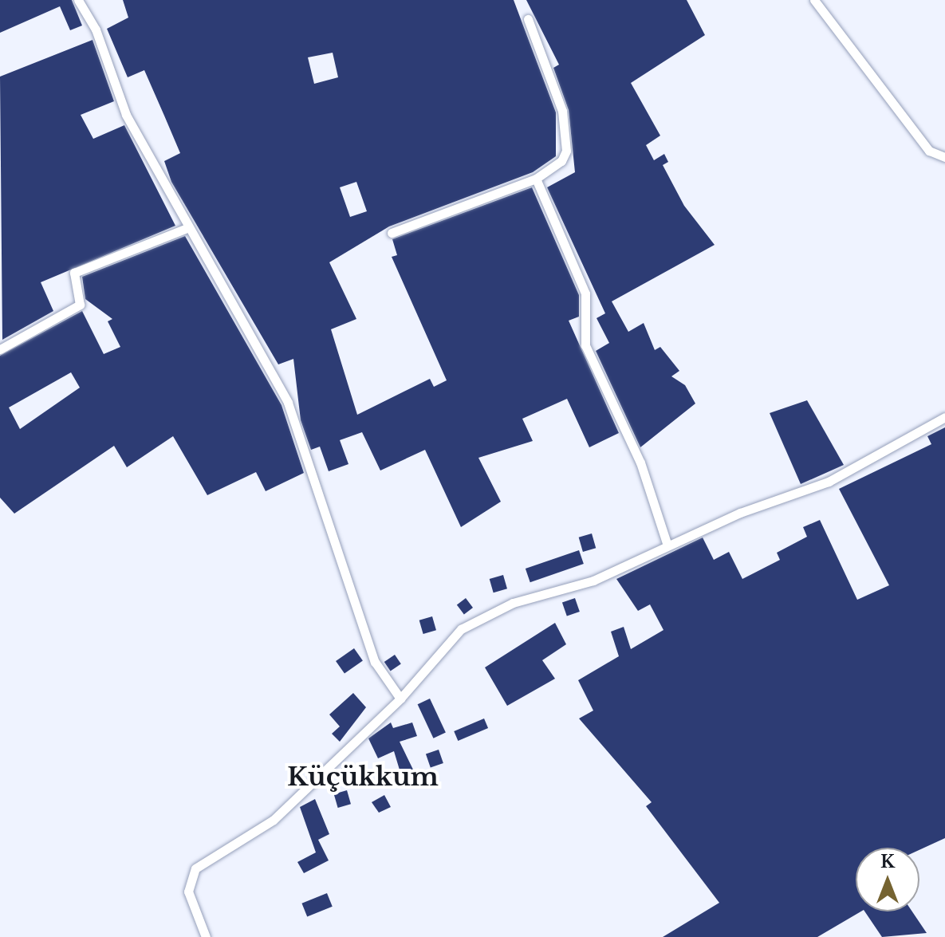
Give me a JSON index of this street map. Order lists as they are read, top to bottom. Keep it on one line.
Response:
{"districts":["Küçükkum"],"north":"top"}
